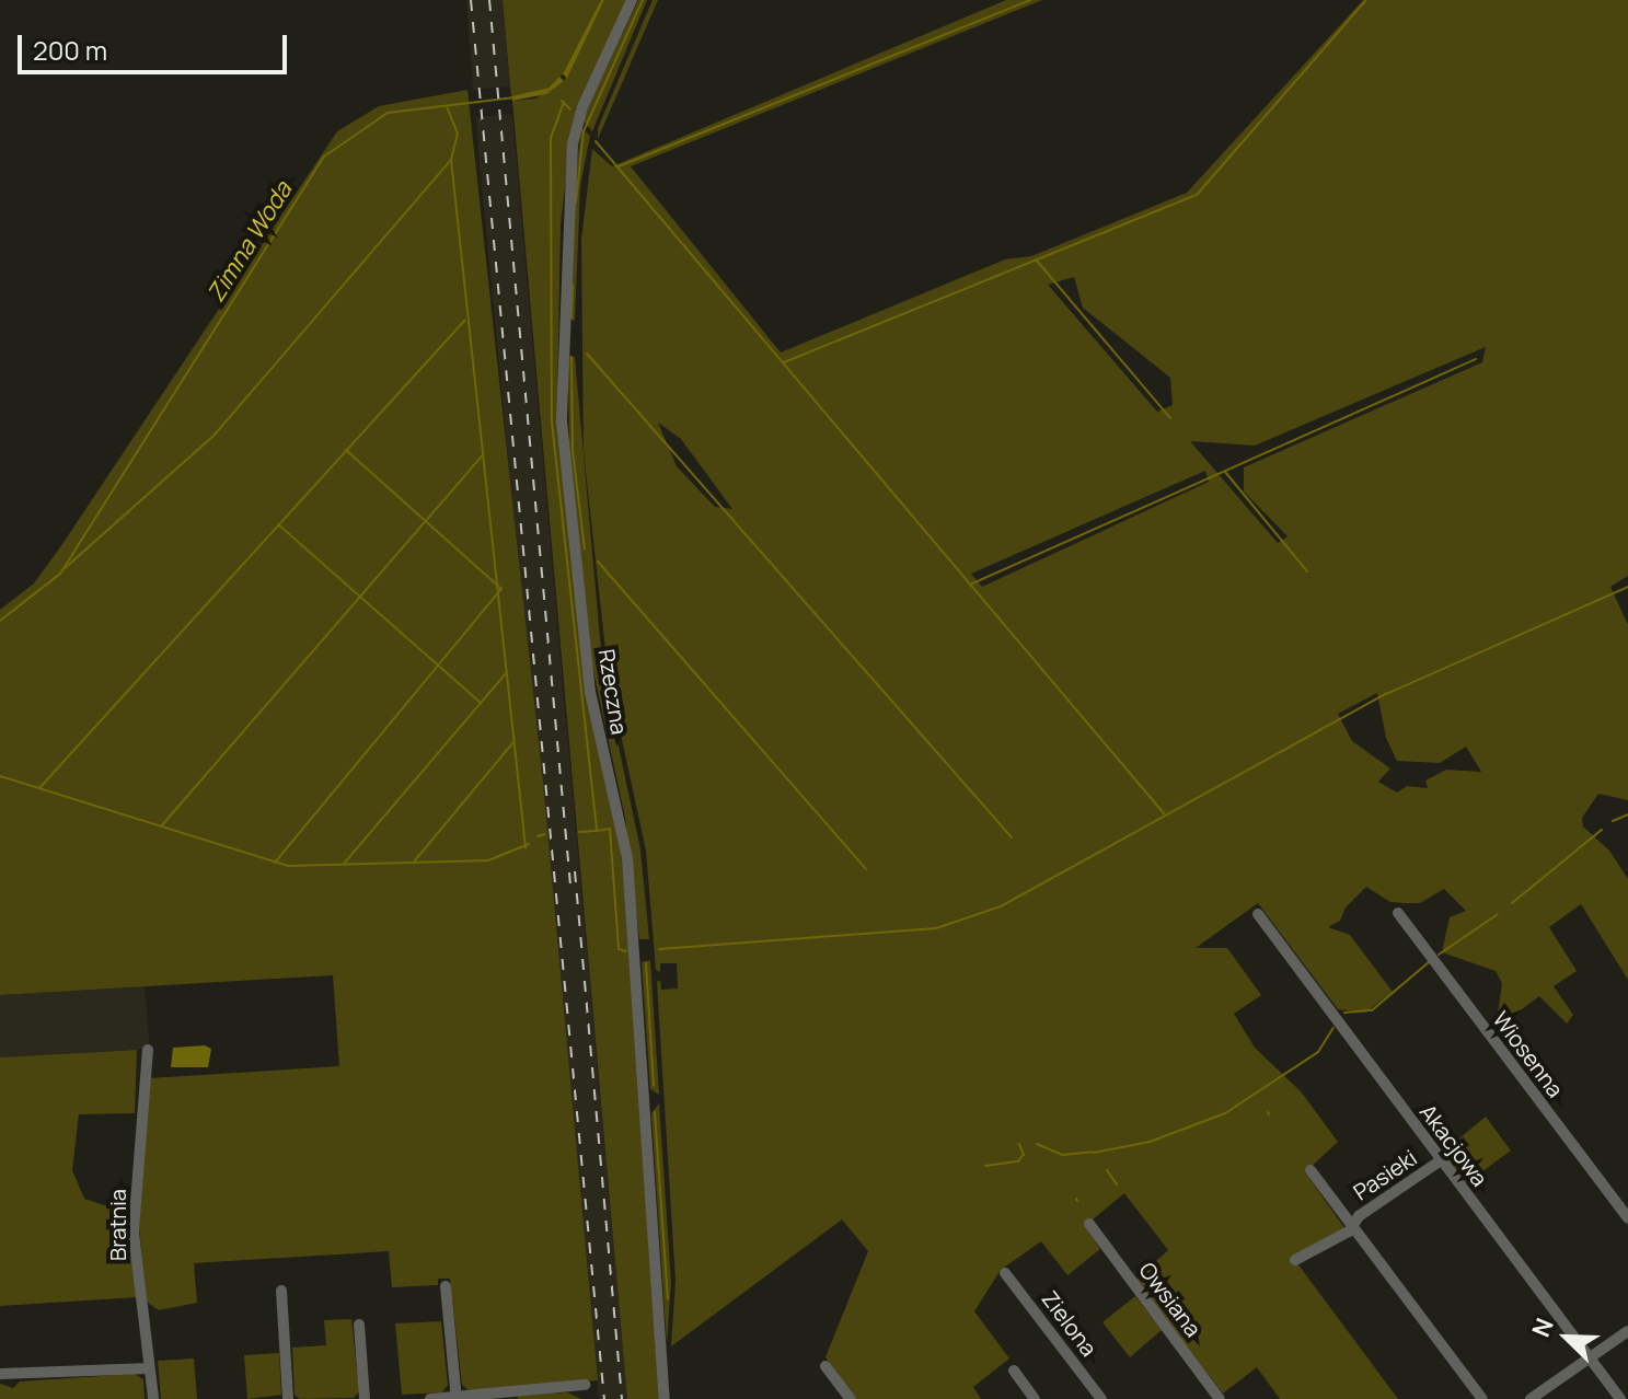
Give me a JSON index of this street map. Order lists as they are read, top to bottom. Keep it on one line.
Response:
{"streets":{"street":["Rzeczna","Wiosenna","Akacjowa","Pasieki","Bratnia","Owsiana","Zielona"]},"crossings":[["Akacjowa","Pasieki"]],"water":["Zimna Woda"],"scale_bar":"200 m","north":"top left"}
